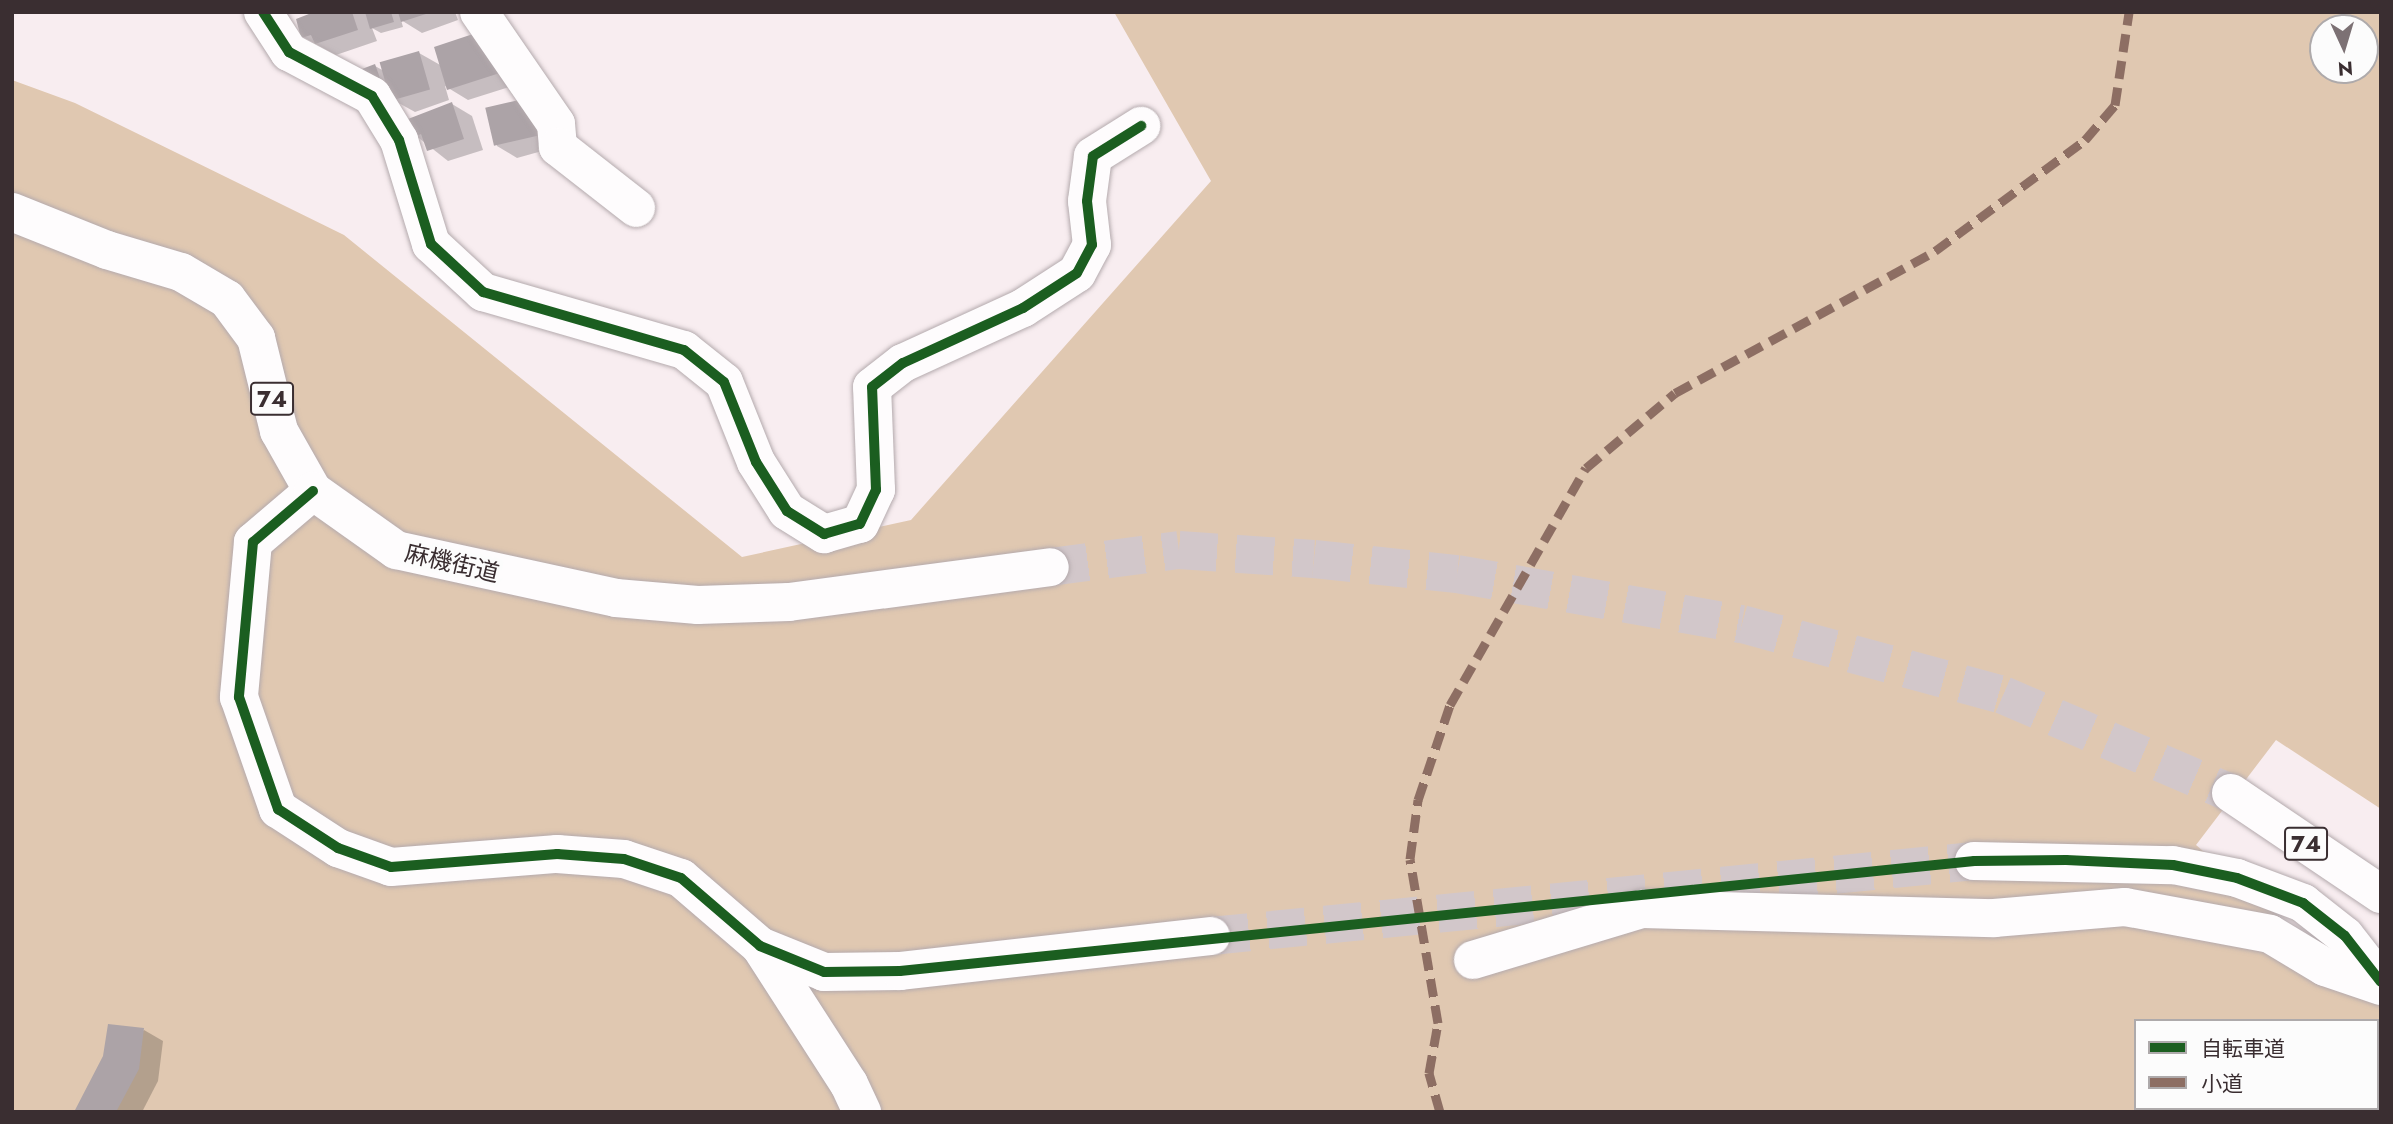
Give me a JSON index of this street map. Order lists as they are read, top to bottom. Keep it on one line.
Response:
{"streets":{"street":["74","麻機街道"]},"legend":["自転車道","小道"],"north":"bottom"}
